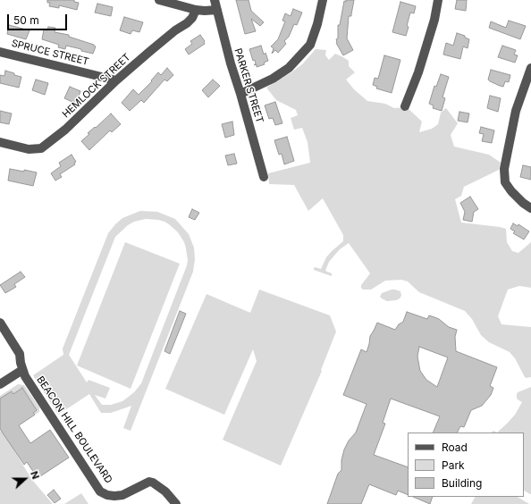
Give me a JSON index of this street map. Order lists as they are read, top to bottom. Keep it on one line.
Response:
{"streets":{"street":["SPRUCE STREET","HEMLOCK STREET","PARKER STREET","BEACON HILL BOULEVARD"]},"crossings":[["SPRUCE STREET","HEMLOCK STREET"]],"legend":["Road","Park","Building"],"scale_bar":"50 m","north":"right"}
